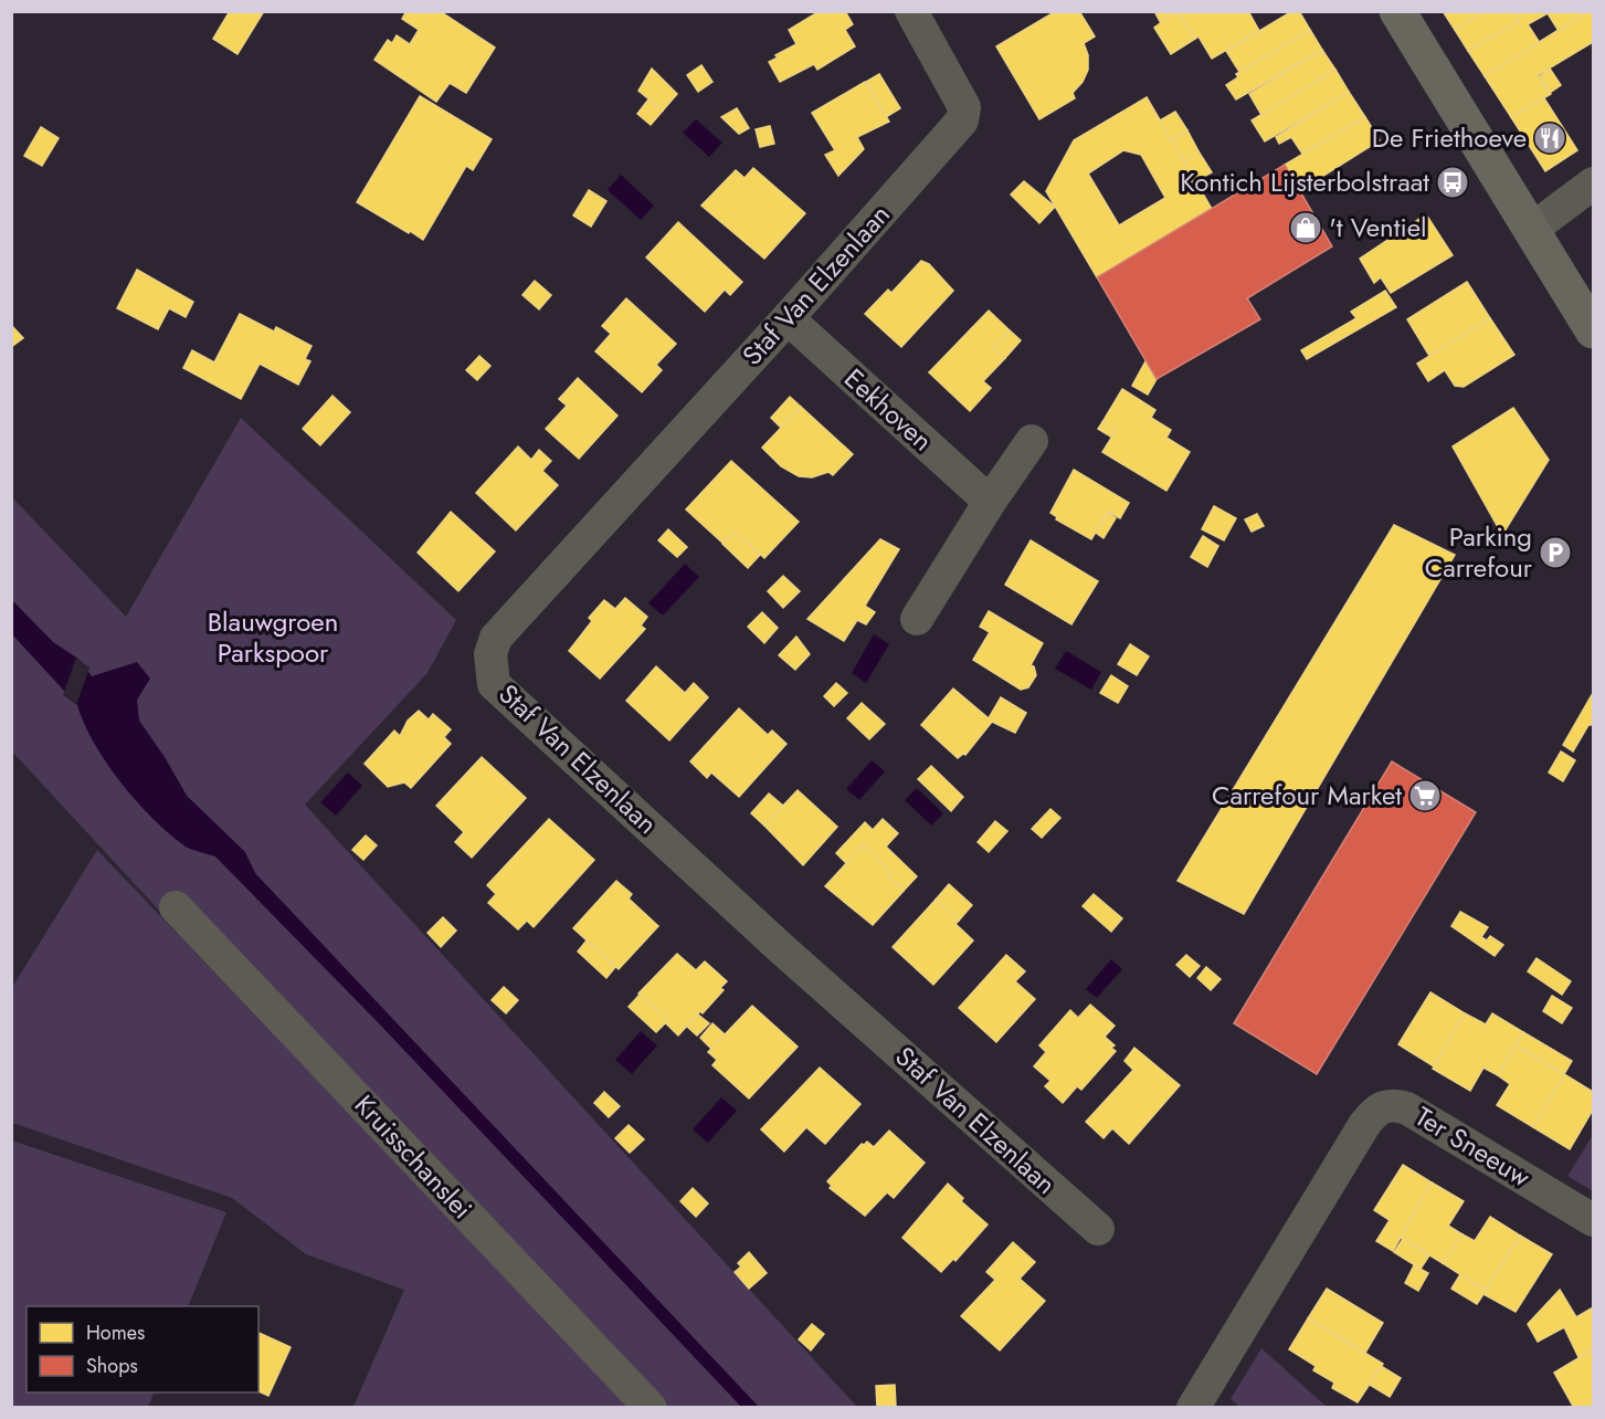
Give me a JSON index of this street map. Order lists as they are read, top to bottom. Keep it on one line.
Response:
{"streets":{"street":["Staf Van Elzenlaan","Eekhoven","Ter Sneeuw","Kruisschanslei"]},"crossings":[["Staf Van Elzenlaan","Eekhoven"]],"parks":["Blauwgroen Parkspoor"],"places":{"restaurant":["De Friethoeve"],"bus stop":["Kontich Lijsterbolstraat"],"shop":["'t Ventiel"],"parking":["Parking Carrefour"],"supermarket":["Carrefour Market"]},"legend":["Homes","Shops"]}
